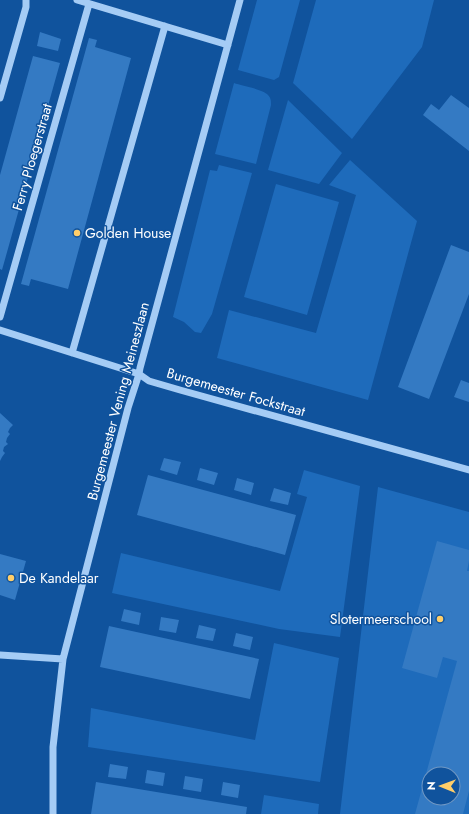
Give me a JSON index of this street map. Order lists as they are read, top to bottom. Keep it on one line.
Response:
{"streets":{"street":["Ferry Ploegerstraat","Burgemeester Fockstraat","Burgemeester Vening Meineszlaan"]},"crossings":[["Burgemeester Fockstraat","Burgemeester Vening Meineszlaan"]],"places":["Golden House","De Kandelaar","Slotermeerschool"],"north":"left"}
